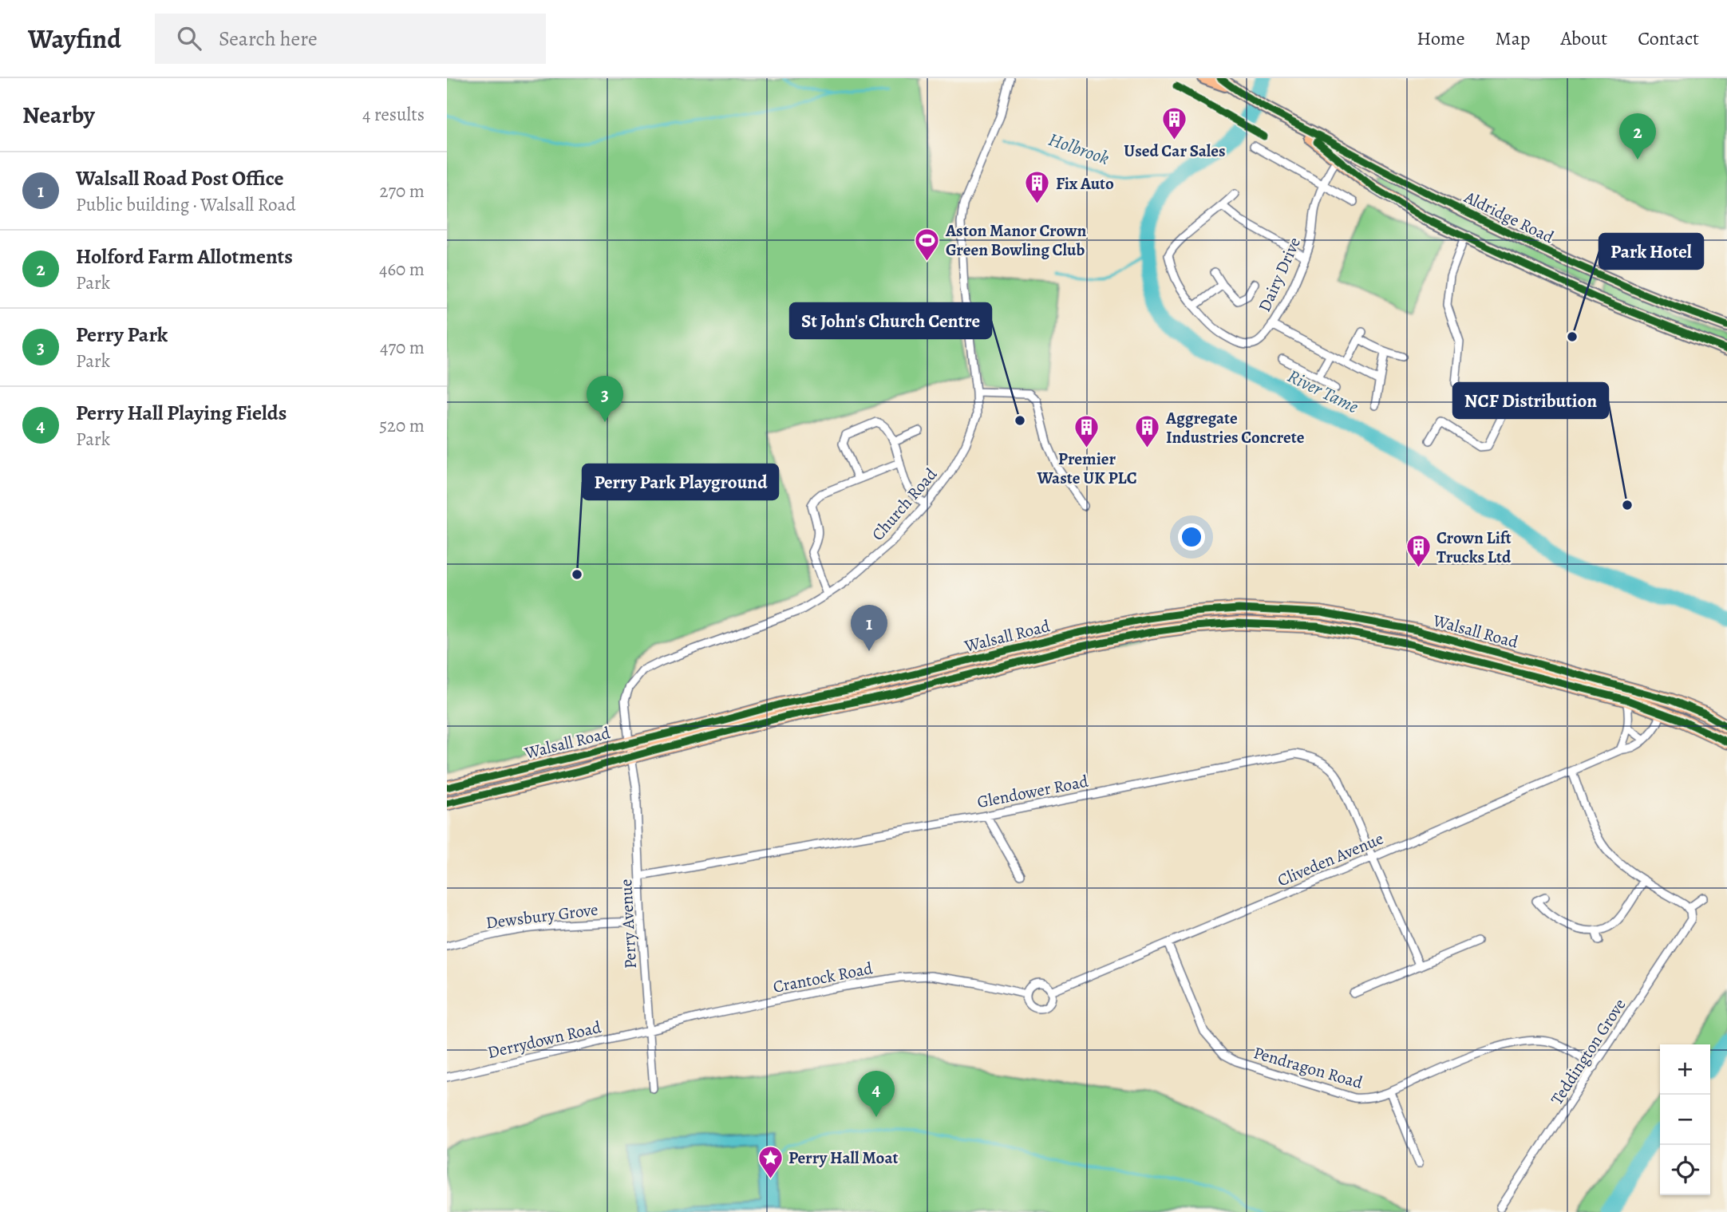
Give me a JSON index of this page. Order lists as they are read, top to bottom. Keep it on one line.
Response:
{"streets":{"highway":["Walsall Road"],"main road":["Aldridge Road"],"street":["Dairy Drive","Church Road","Glendower Road","Cliveden Avenue","Dewsbury Grove","Perry Avenue","Crantock Road","Derrydown Road","Teddington Grove","Pendragon Road"]},"crossings":[["Aldridge Road","Dairy Drive"],["Church Road","Walsall Road"],["Walsall Road","Perry Avenue"],["Glendower Road","Cliveden Avenue"],["Glendower Road","Perry Avenue"],["Cliveden Avenue","Crantock Road"],["Cliveden Avenue","Pendragon Road"],["Dewsbury Grove","Perry Avenue"],["Perry Avenue","Crantock Road"],["Perry Avenue","Derrydown Road"],["Crantock Road","Derrydown Road"],["Teddington Grove","Pendragon Road"]],"water":["Holbrook","River Tame"],"places":{"building":["Used Car Sales","Fix Auto","Premier Waste UK PLC","Aggregate Industries Concrete","Crown Lift Trucks Ltd"],"sports":["Aston Manor Crown Green Bowling Club"],"other":["Park Hotel","St John's Church Centre","NCF Distribution","Perry Park Playground"],"place":["Perry Hall Moat"]},"page":{"header":"Wayfind","search":"Search here","nav":["Home","Map","About","Contact"],"heading":["Nearby","4 results"],"pins":["2","3","1","4"],"list":[{"mark":"1","name":"Walsall Road Post Office","note":"Public building · Walsall Road","value":"270 m"},{"mark":"2","name":"Holford Farm Allotments","note":"Park","value":"460 m"},{"mark":"3","name":"Perry Park","note":"Park","value":"470 m"},{"mark":"4","name":"Perry Hall Playing Fields","note":"Park","value":"520 m"}],"map_buttons":["+","−"]}}
